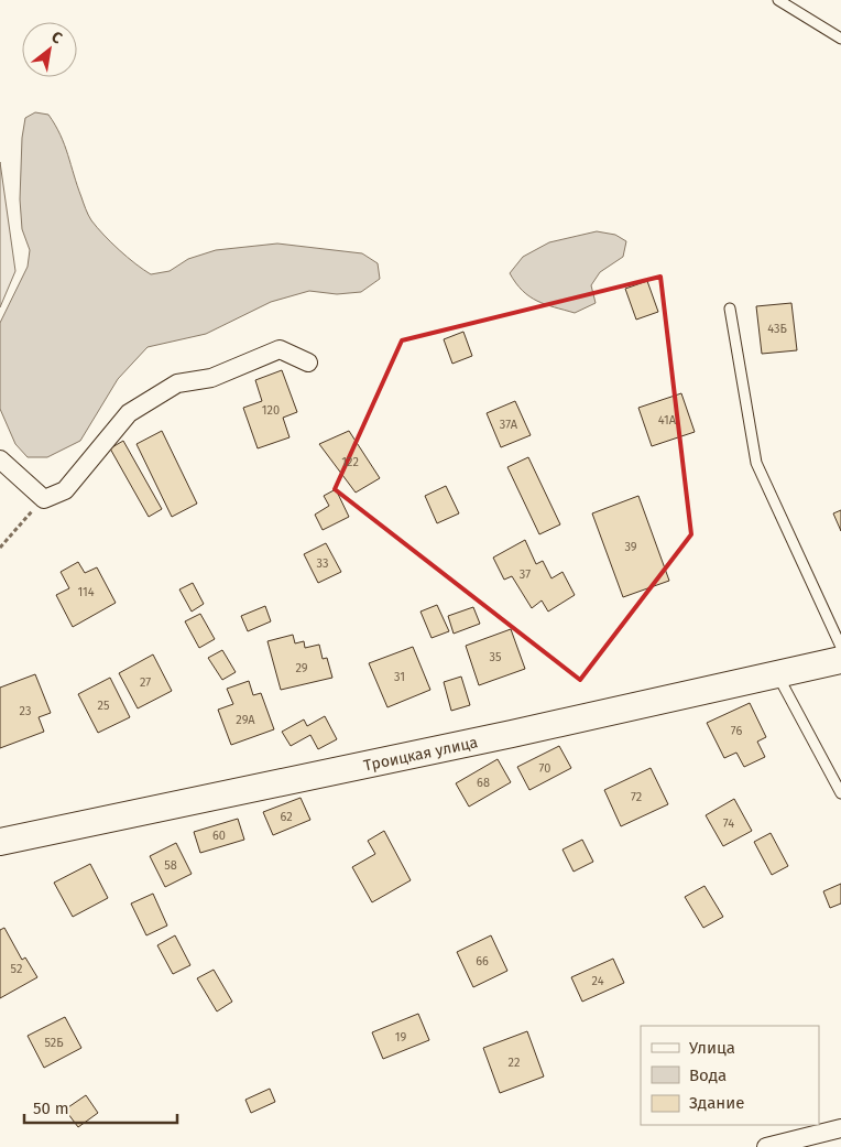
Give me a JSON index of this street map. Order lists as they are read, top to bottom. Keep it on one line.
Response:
{"streets":{"street":["Троицкая улица"]},"house_numbers":["43Б","120","41А","37А","122","39","33","37","114","35","29","31","27","25","23","29А","76","70","68","72","62","74","60","58","66","52","24","19","52Б","22"],"legend":["Улица","Вода","Здание"],"scale_bar":"50 m","north":"top right"}
